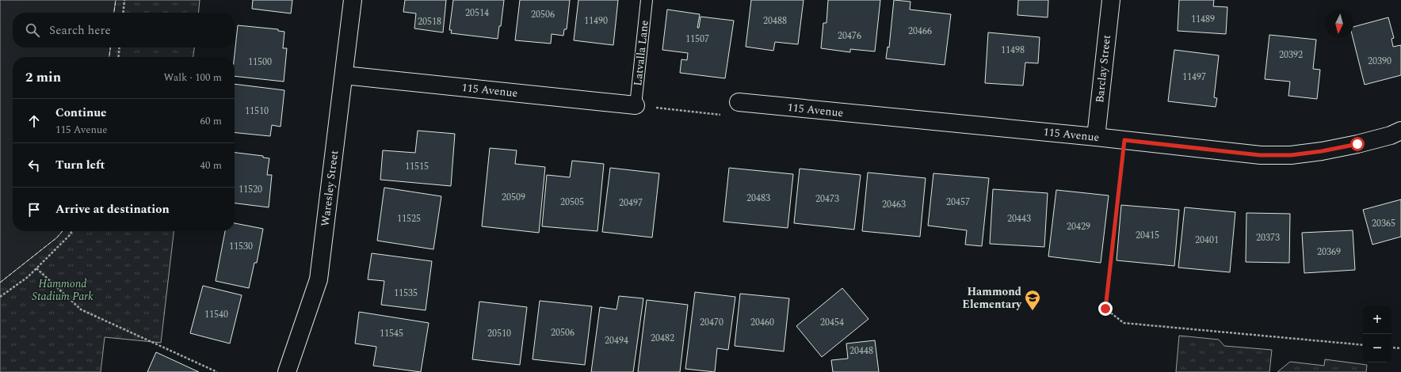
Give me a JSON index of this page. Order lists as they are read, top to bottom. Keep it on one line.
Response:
{"streets":{"street":["Barclay Street","115 Avenue","Waresley Street"],"lane":["Latvalla Lane"]},"crossings":[["Latvalla Lane","115 Avenue"],["Barclay Street","115 Avenue"],["115 Avenue","Waresley Street"]],"parks":["Hammond Stadium Park"],"places":{"school or university":["Hammond Elementary"]},"house_numbers":["20514","20506","11489","11490","20488","20518","20466","20476","11507","11498","20392","20390","11500","11497","11510","11515","11520","20509","20483","20473","20505","20457","20497","20463","11525","20443","20365","20429","20415","20373","20401","11530","20369","11535","11540","20470","20460","20454","20506","11545","20510","20482","20494","20448"],"north":"bottom","page":{"search":"Search here","heading":["2 min","Walk · 100 m"],"list":[["Continue","115 Avenue","60 m"],["Turn left","40 m"],"Arrive at destination"],"map_buttons":["+","−"]}}
